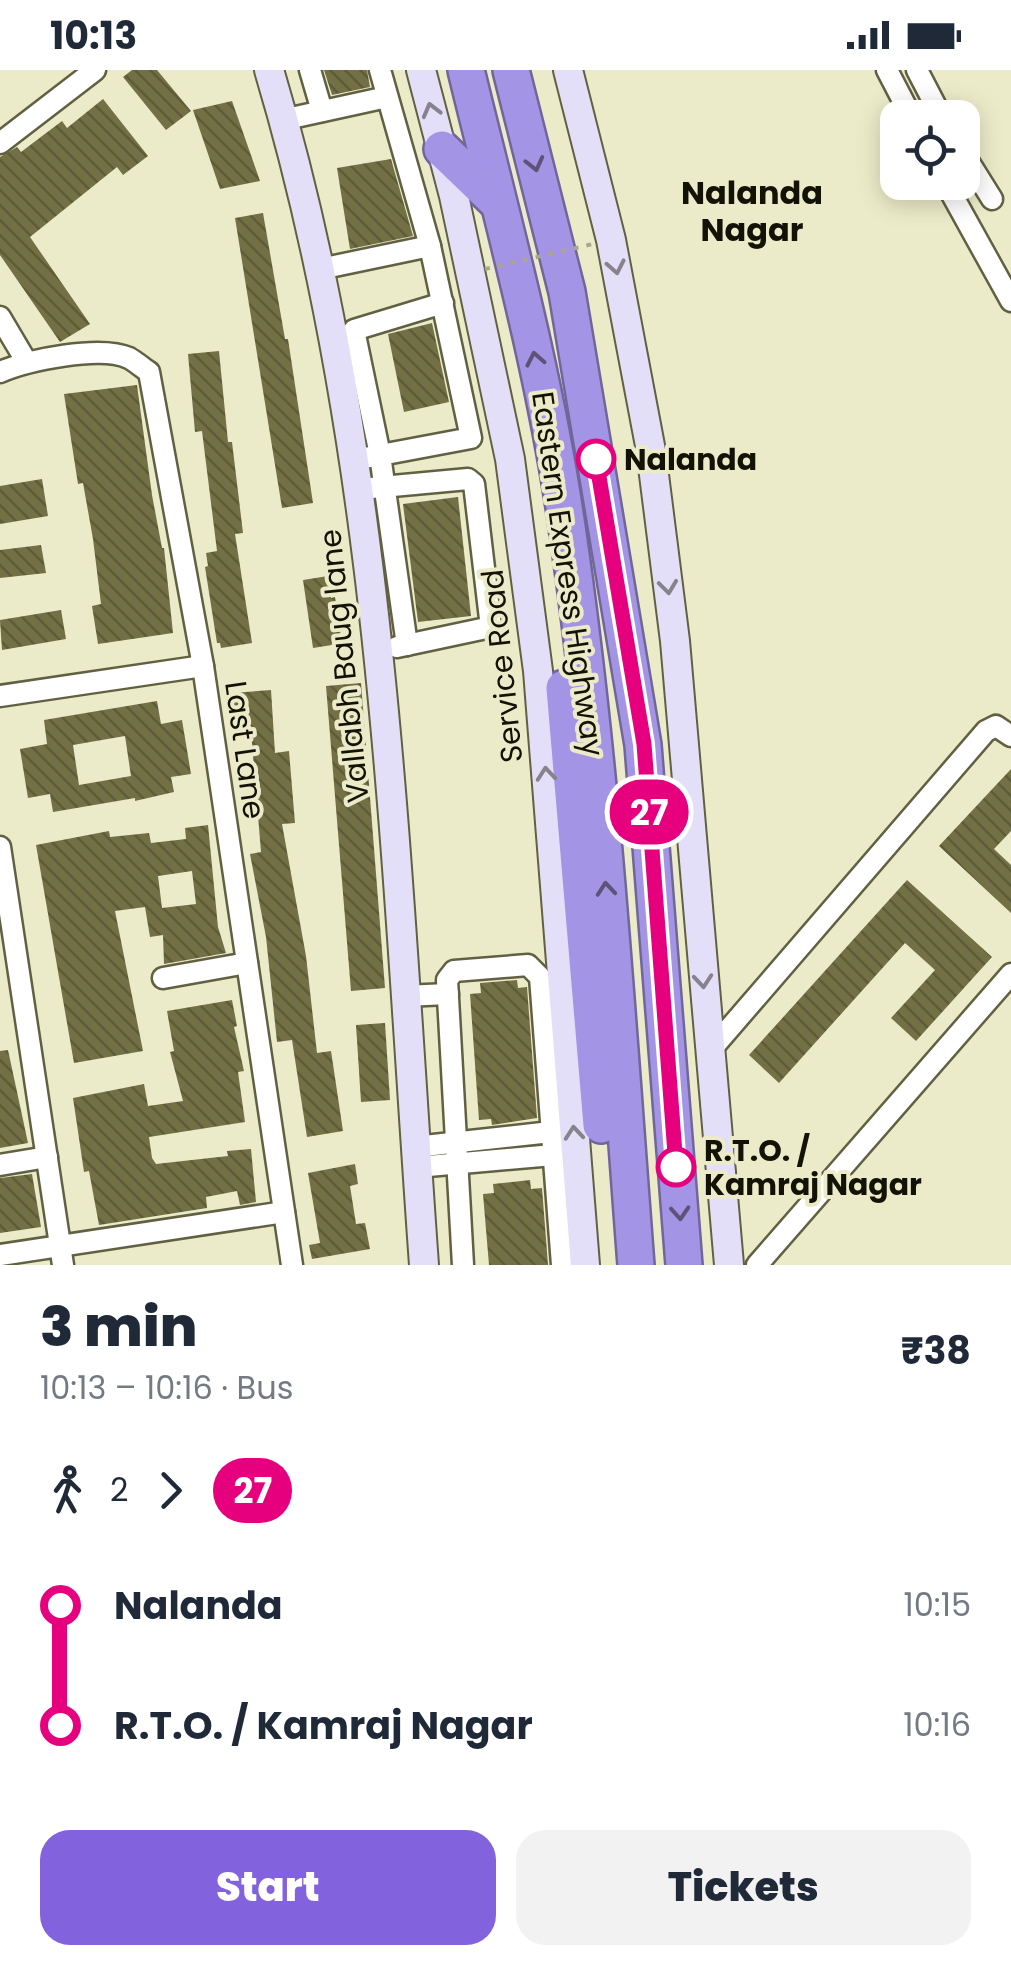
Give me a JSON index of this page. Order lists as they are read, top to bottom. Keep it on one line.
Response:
{"streets":{"highway":["Eastern Express Highway"],"street":["Vallabh Baug lane","Service Road","Last Lane"]},"districts":["Nalanda Nagar"],"places":["Nalanda","R.T.O. / Kamraj Nagar"],"lines":["bus line 27"],"page":{"status":"10:13","on_map":"27","heading":["3 min","10:13 – 10:16 · Bus","₹38"],"legs":["2","27"],"list":[{"name":"Nalanda","value":"10:15"},{"name":"R.T.O. / Kamraj Nagar","value":"10:16"}],"buttons":["Start","Tickets"]}}
